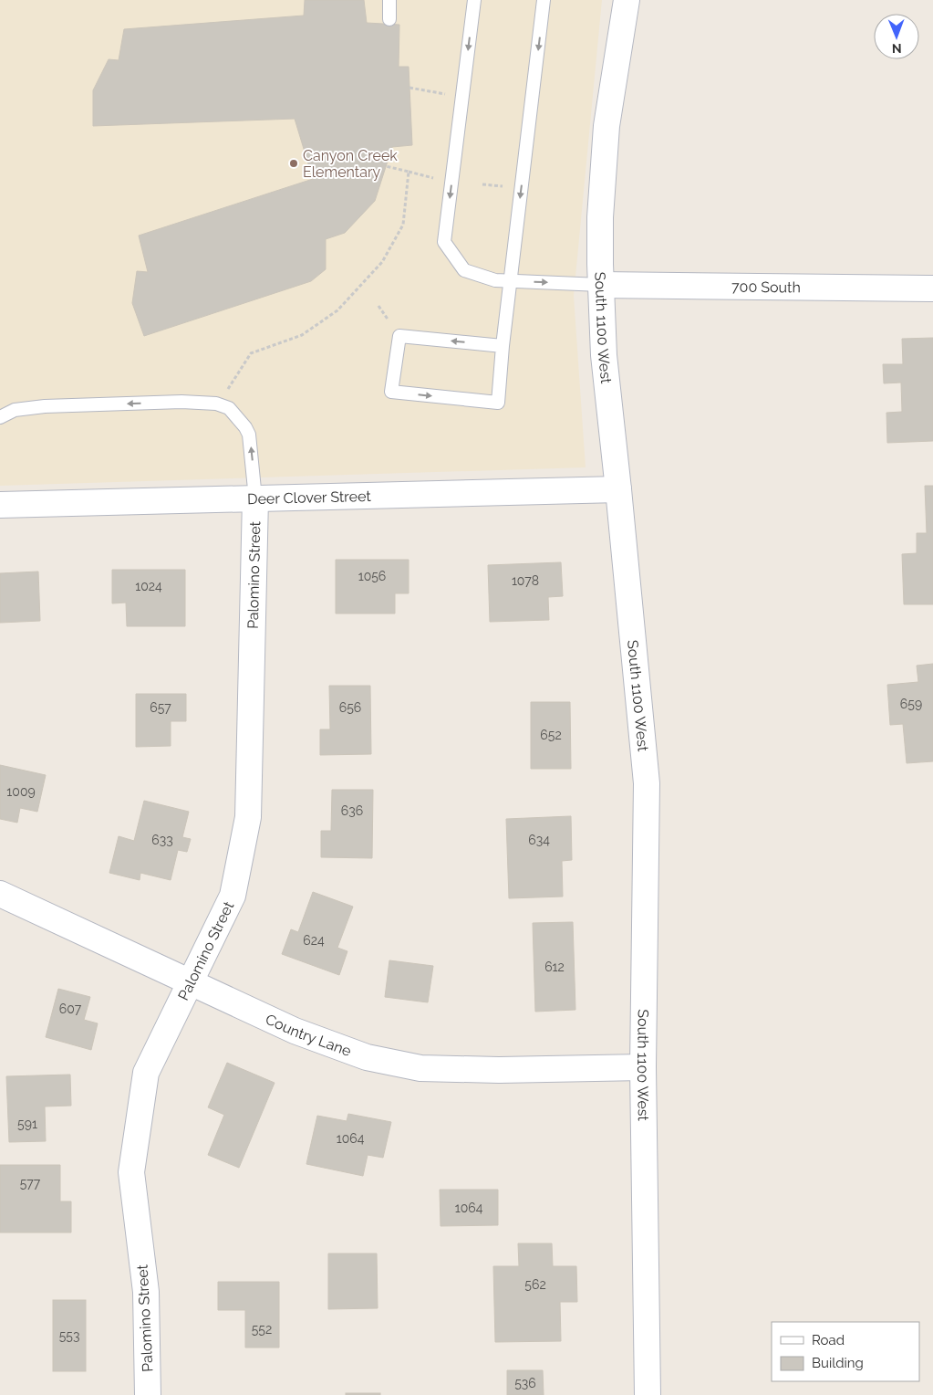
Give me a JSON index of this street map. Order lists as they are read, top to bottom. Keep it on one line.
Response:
{"streets":{"street":["700 South","South 1100 West","Deer Clover Street","Palomino Street","Country Lane"]},"crossings":[["700 South","South 1100 West"],["South 1100 West","Deer Clover Street"],["South 1100 West","Country Lane"],["Deer Clover Street","Palomino Street"],["Palomino Street","Country Lane"]],"places":["Canyon Creek Elementary"],"house_numbers":["1056","1078","1024","659","657","656","652","1009","636","633","634","624","612","607","591","1064","577","1064","562","552","553","536"],"legend":["Road","Building"],"north":"bottom"}
